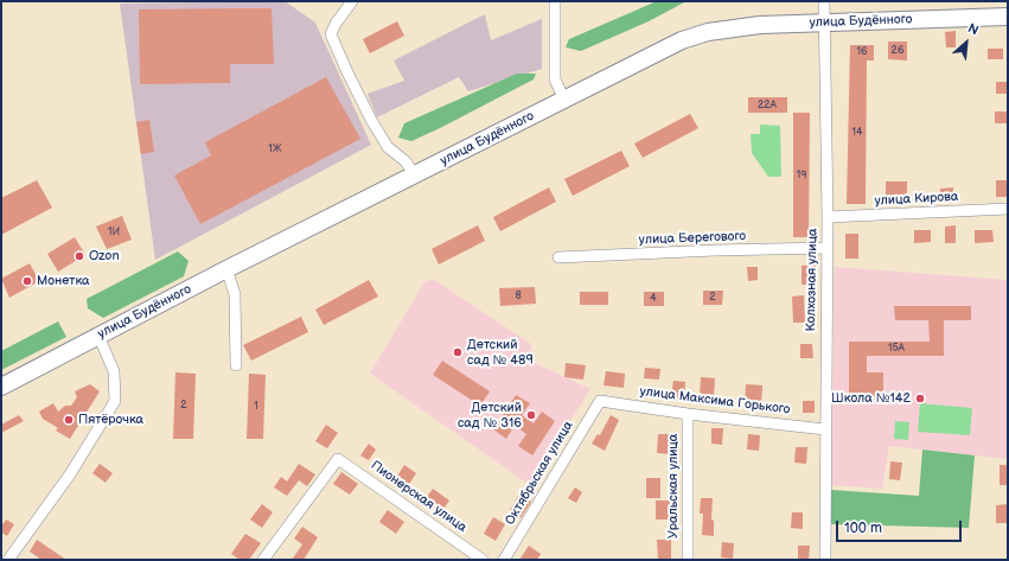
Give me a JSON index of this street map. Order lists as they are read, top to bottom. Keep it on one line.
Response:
{"streets":{"main road":["улица Будённого"],"street":["улица Кирова","улица Берегового","Колхозная улица","улица Максима Горького","Октябрьская улица","Уральская улица","Пионерская улица"]},"crossings":[["улица Будённого","Колхозная улица"],["улица Кирова","Колхозная улица"],["улица Берегового","Колхозная улица"],["Колхозная улица","улица Максима Горького"],["улица Максима Горького","Октябрьская улица"],["улица Максима Горького","Уральская улица"]],"places":["Ozon","Монетка","Детский сад № 489","Школа №142","Детский сад № 316","Пятёрочка"],"house_numbers":["26","16","22А","14","1Ж","19","1И","8","2","4","15А","2","1"],"scale_bar":"100 m","north":"top right"}
